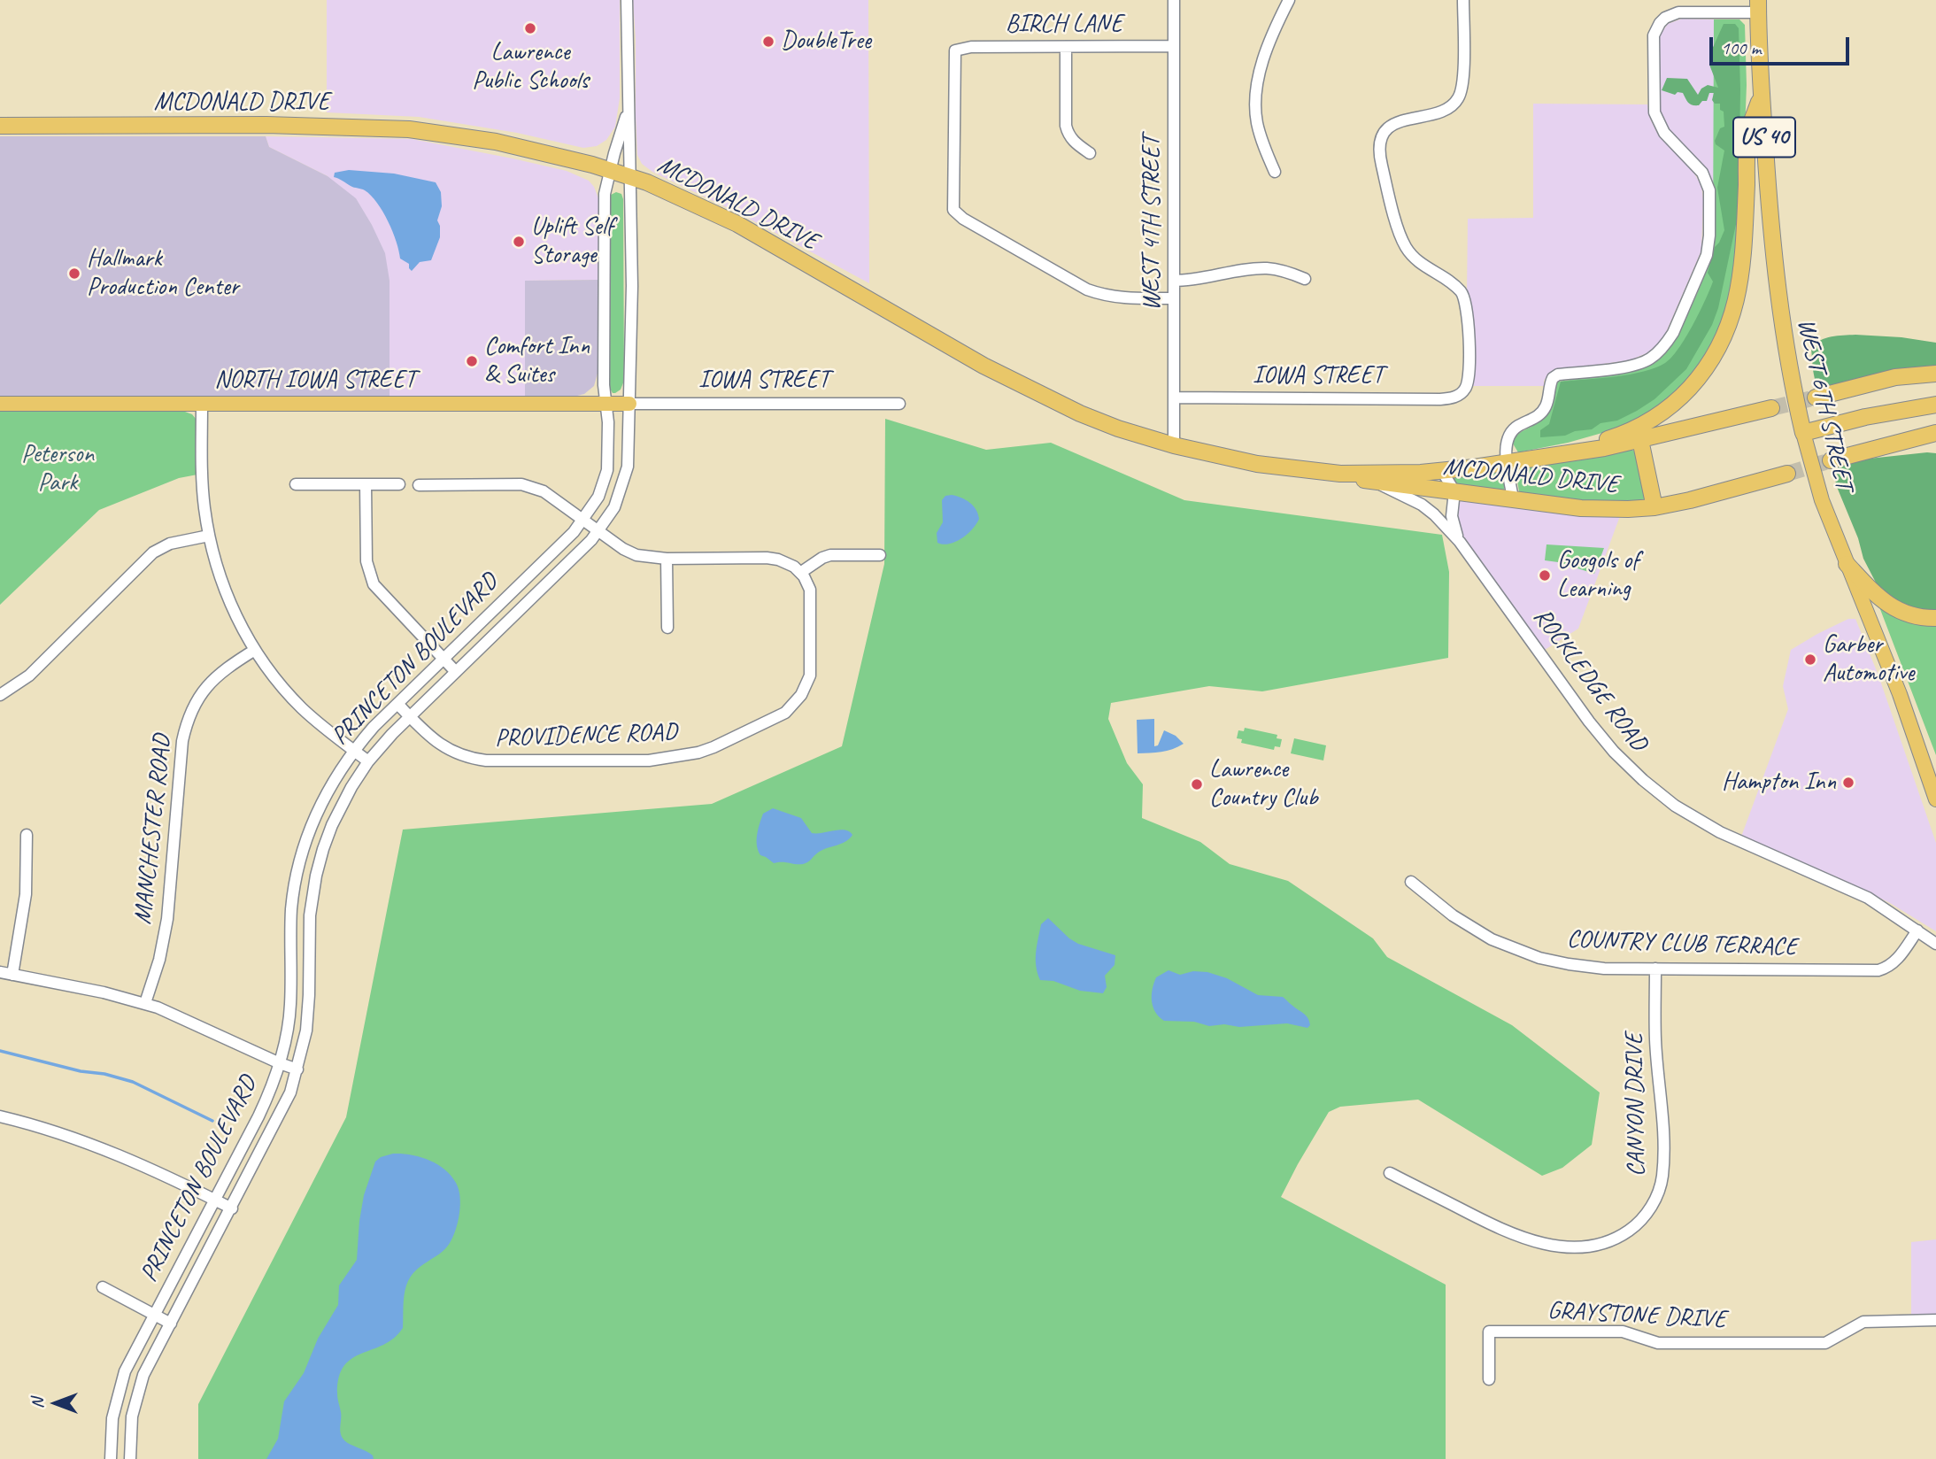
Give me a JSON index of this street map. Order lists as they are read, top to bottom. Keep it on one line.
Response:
{"streets":{"highway":["MCDONALD DRIVE","US 40","WEST 6TH STREET"],"main road":["NORTH IOWA STREET"],"street":["BIRCH LANE","WEST 4TH STREET","IOWA STREET","PRINCETON BOULEVARD","ROCKLEDGE ROAD","PROVIDENCE ROAD","MANCHESTER ROAD","COUNTRY CLUB TERRACE","CANYON DRIVE","GRAYSTONE DRIVE"]},"crossings":[["BIRCH LANE","WEST 4TH STREET"],["MCDONALD DRIVE","WEST 4TH STREET"],["MCDONALD DRIVE","PRINCETON BOULEVARD"],["WEST 4TH STREET","IOWA STREET"],["IOWA STREET","NORTH IOWA STREET"],["IOWA STREET","PRINCETON BOULEVARD"],["NORTH IOWA STREET","PRINCETON BOULEVARD"],["PRINCETON BOULEVARD","PROVIDENCE ROAD"],["ROCKLEDGE ROAD","COUNTRY CLUB TERRACE"],["COUNTRY CLUB TERRACE","CANYON DRIVE"]],"parks":["Peterson Park"],"places":["Lawrence Public Schools","DoubleTree","Uplift Self Storage","Hallmark Production Center","Comfort Inn & Suites","Googols of Learning","Garber Automotive","Hampton Inn","Lawrence Country Club"],"scale_bar":"100 m","north":"left"}
